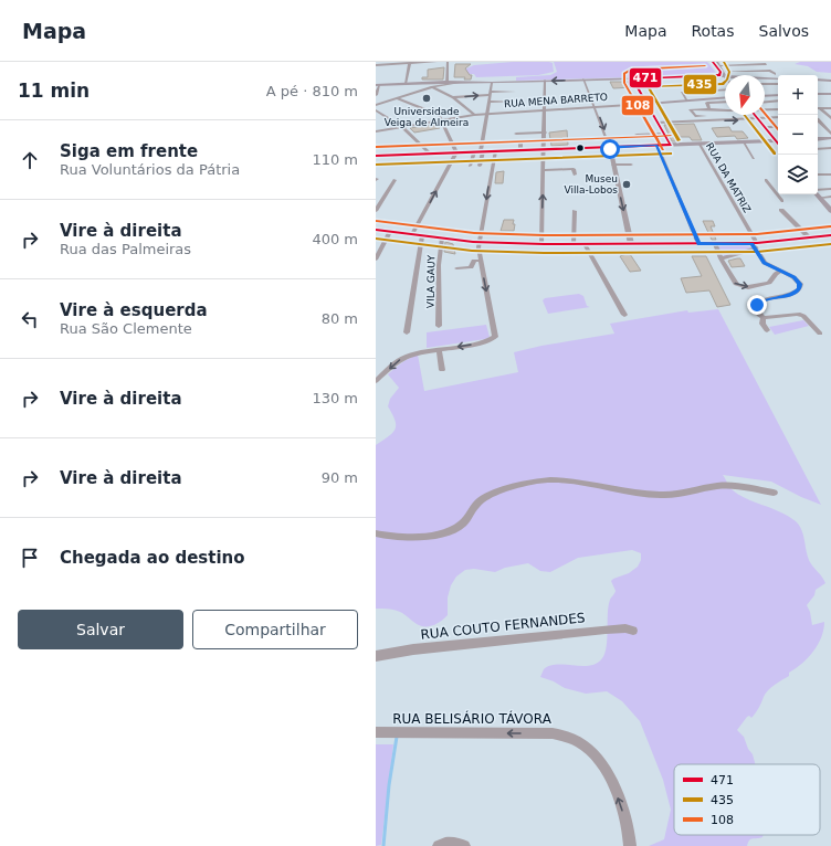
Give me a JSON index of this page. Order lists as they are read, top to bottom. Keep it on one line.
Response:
{"streets":{"main road":["RUA MENA BARRETO"],"street":["RUA DA MATRIZ","VILA GAUY","RUA COUTO FERNANDES","RUA BELISÁRIO TÁVORA"]},"one_way":["RUA BELISÁRIO TÁVORA"],"places":["Universidade Veiga de Almeira","Museu Villa-Lobos"],"lines":["transit line 471","transit line 435","transit line 108"],"legend":["471","435","108"],"north":"bottom","page":{"header":"Mapa","nav":["Mapa","Rotas","Salvos"],"heading":["11 min","A pé · 810 m"],"map_buttons":["+","−"],"list":[["Siga em frente","Rua Voluntários da Pátria","110 m"],["Vire à direita","Rua das Palmeiras","400 m"],["Vire à esquerda","Rua São Clemente","80 m"],["Vire à direita","130 m"],["Vire à direita","90 m"],"Chegada ao destino"],"buttons":["Salvar","Compartilhar"]}}
